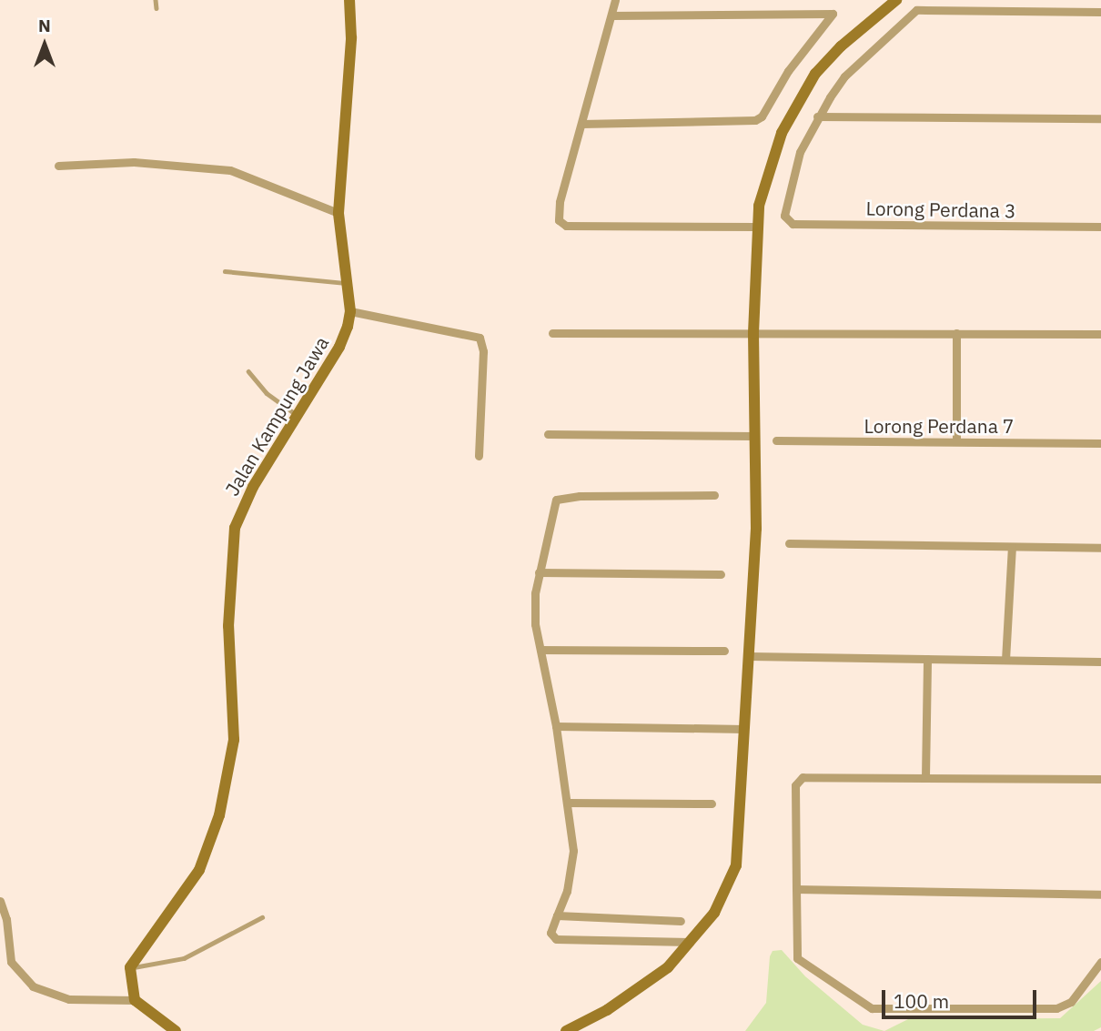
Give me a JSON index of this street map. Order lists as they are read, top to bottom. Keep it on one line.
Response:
{"streets":{"street":["Lorong Perdana 3","Jalan Kampung Jawa","Lorong Perdana 7"]},"scale_bar":"100 m","north":"top"}
